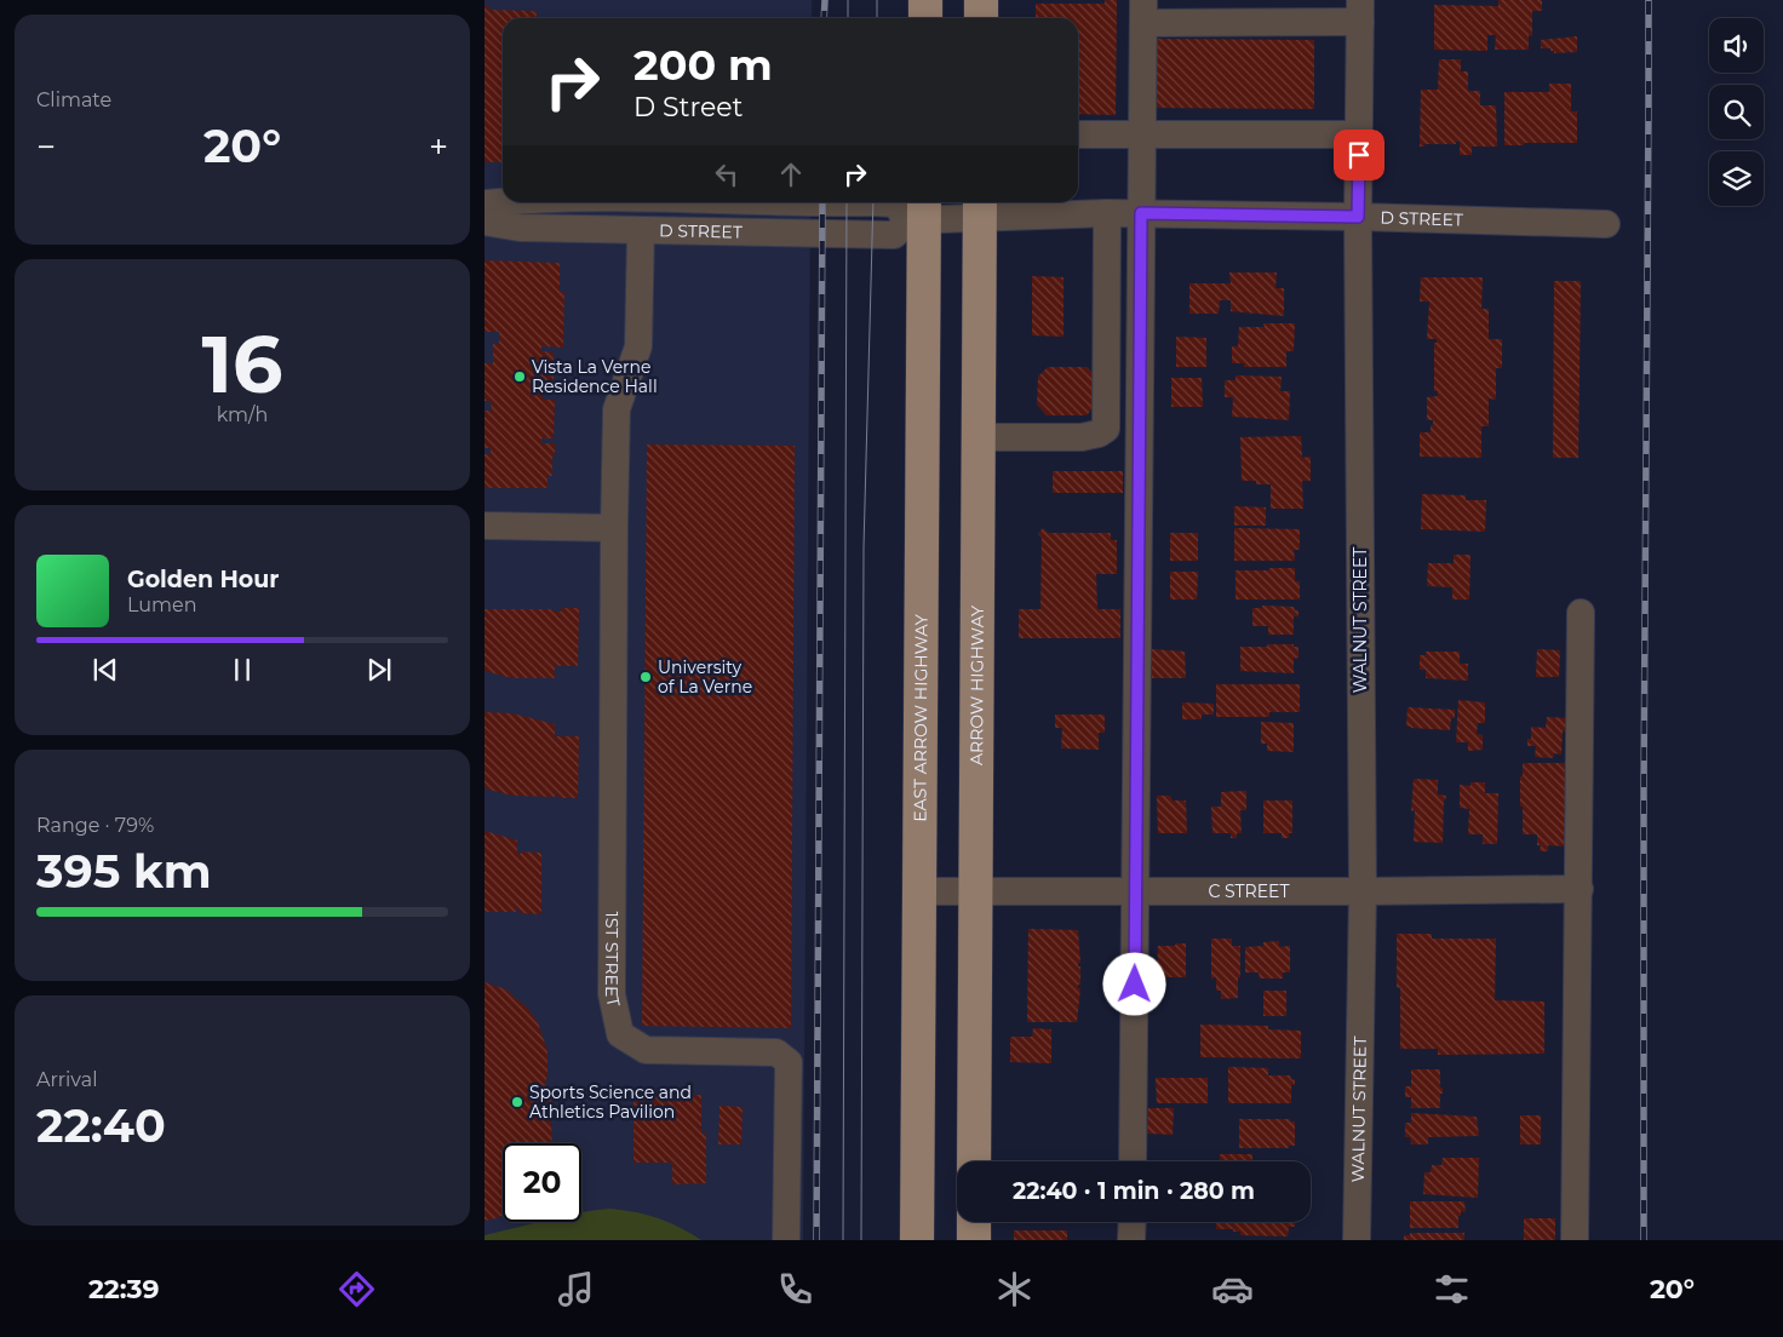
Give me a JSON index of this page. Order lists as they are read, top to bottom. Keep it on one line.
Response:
{"streets":{"main road":["ARROW HIGHWAY","EAST ARROW HIGHWAY"],"street":["D STREET","WALNUT STREET","C STREET","1ST STREET"]},"crossings":[["D STREET","WALNUT STREET"],["D STREET","ARROW HIGHWAY"],["D STREET","EAST ARROW HIGHWAY"],["WALNUT STREET","C STREET"],["ARROW HIGHWAY","C STREET"],["EAST ARROW HIGHWAY","C STREET"]],"places":["Vista La Verne Residence Hall","University of La Verne","Sports Science and Athletics Pavilion"],"page":{"tile":["Climate",["16","km/h"],["Range · 79%","395 km"],["Arrival","22:40"]],"turn":["200 m","D Street"],"heat":["−","20°","+"],"song":["Golden Hour","Lumen"],"limit":"20","trip":"22:40 · 1 min · 280 m","tabs":["22:39","20°"]}}
